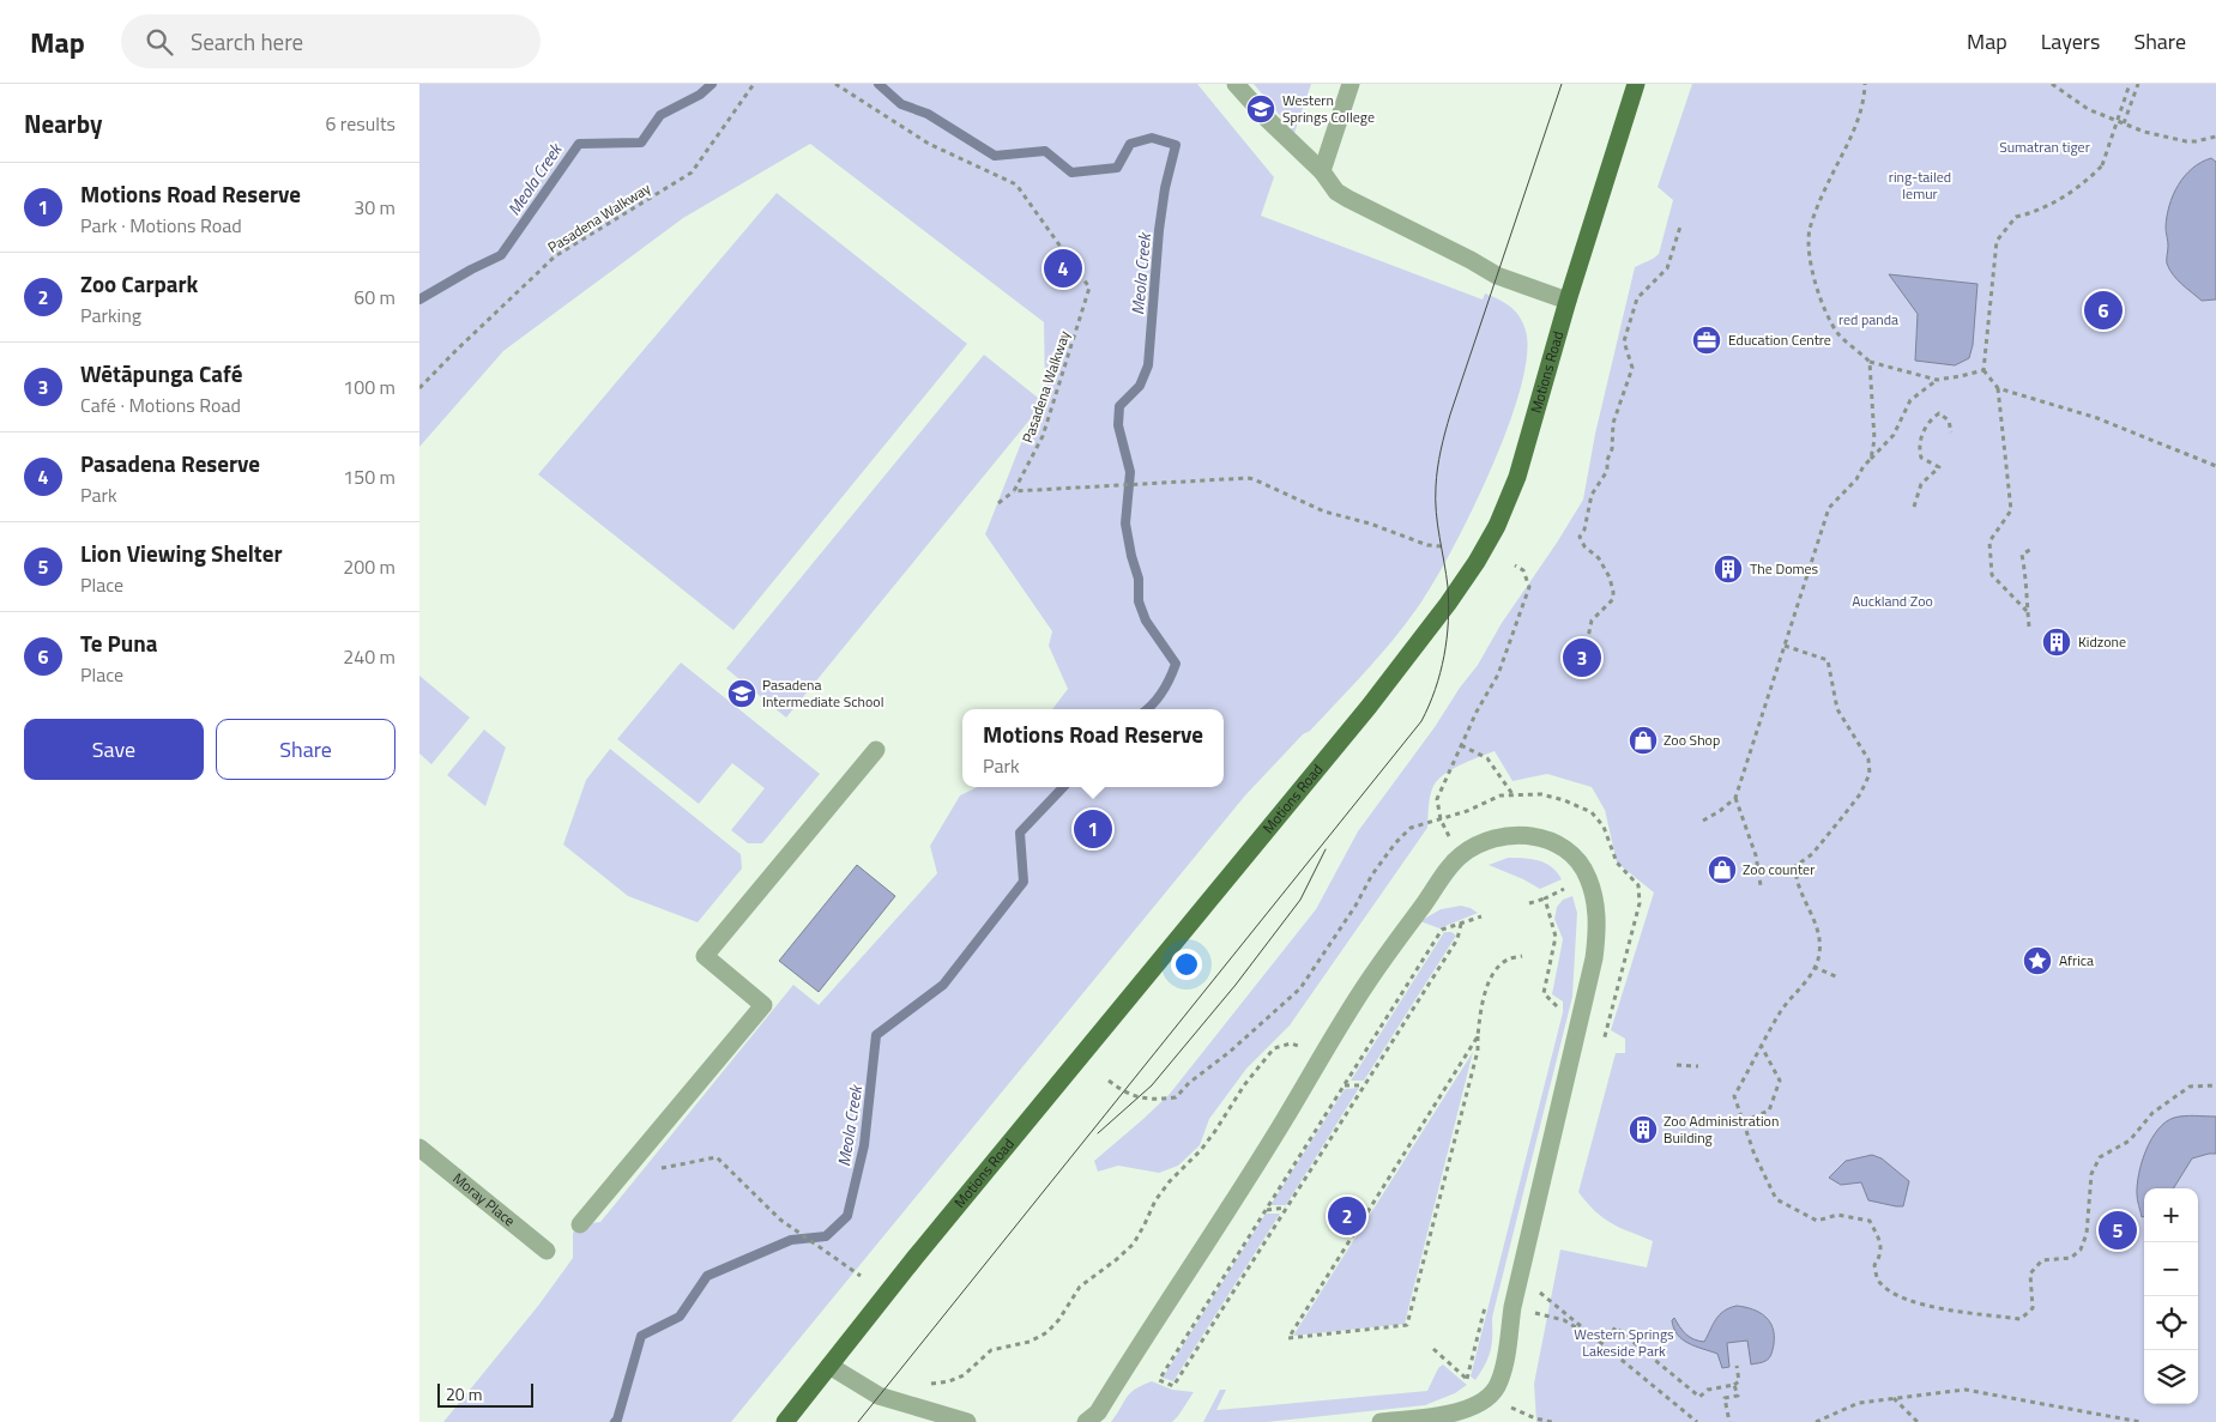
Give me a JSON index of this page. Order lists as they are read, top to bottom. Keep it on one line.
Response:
{"streets":{"main road":["Motions Road"],"street":["Moray Place"],"path":["Pasadena Walkway"]},"water":["Meola Creek"],"parks":["Sumatran tiger","ring-tailed lemur","red panda","Auckland Zoo","Western Springs Lakeside Park"],"places":{"school or university":["Western Springs College","Pasadena Intermediate School"],"office":["Education Centre"],"building":["The Domes","Kidzone","Zoo Administration Building"],"shop":["Zoo Shop","Zoo counter"],"place":["Africa"]},"scale_bar":"20 m","page":{"header":"Map","search":"Search here","nav":["Map","Layers","Share"],"heading":["Nearby","6 results"],"list":[{"mark":"1","name":"Motions Road Reserve","note":"Park · Motions Road","value":"30 m"},{"mark":"2","name":"Zoo Carpark","note":"Parking","value":"60 m"},{"mark":"3","name":"Wētāpunga Café","note":"Café · Motions Road","value":"100 m"},{"mark":"4","name":"Pasadena Reserve","note":"Park","value":"150 m"},{"mark":"5","name":"Lion Viewing Shelter","note":"Place","value":"200 m"},{"mark":"6","name":"Te Puna","note":"Place","value":"240 m"}],"pins":["4","6","3","1","2","5"],"buttons":["Save","Share"],"popup":["Motions Road Reserve","Park"],"map_buttons":["+","−"],"scale":"20 m"}}
